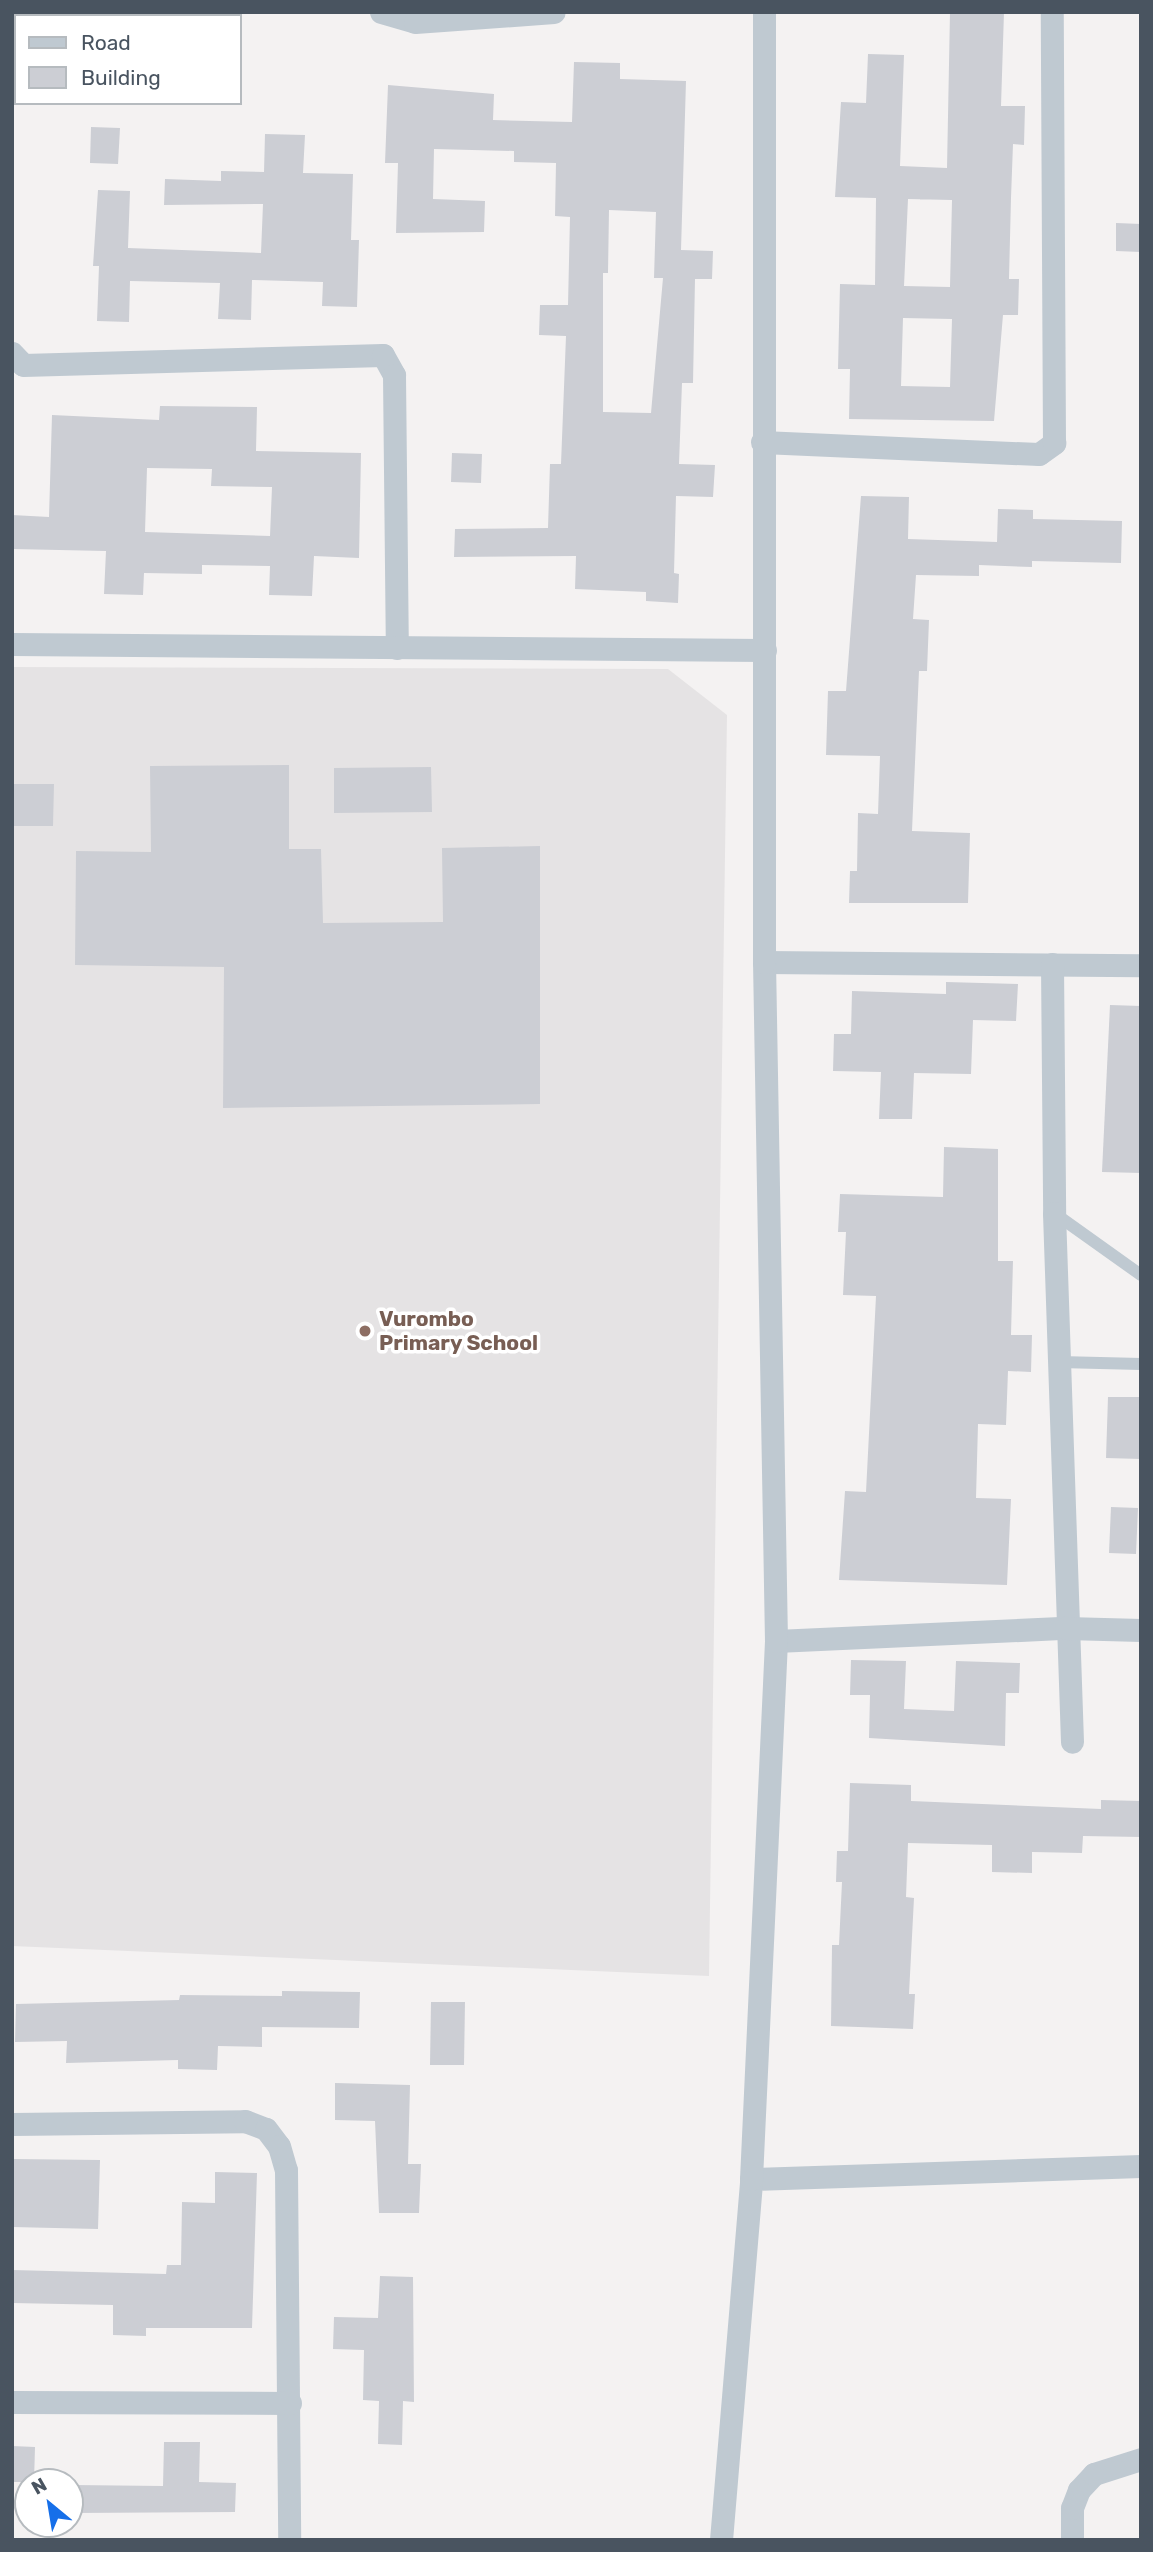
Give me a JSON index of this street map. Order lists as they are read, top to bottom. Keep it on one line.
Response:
{"places":["Vurombo Primary School"],"legend":["Road","Building"],"north":"top left"}
